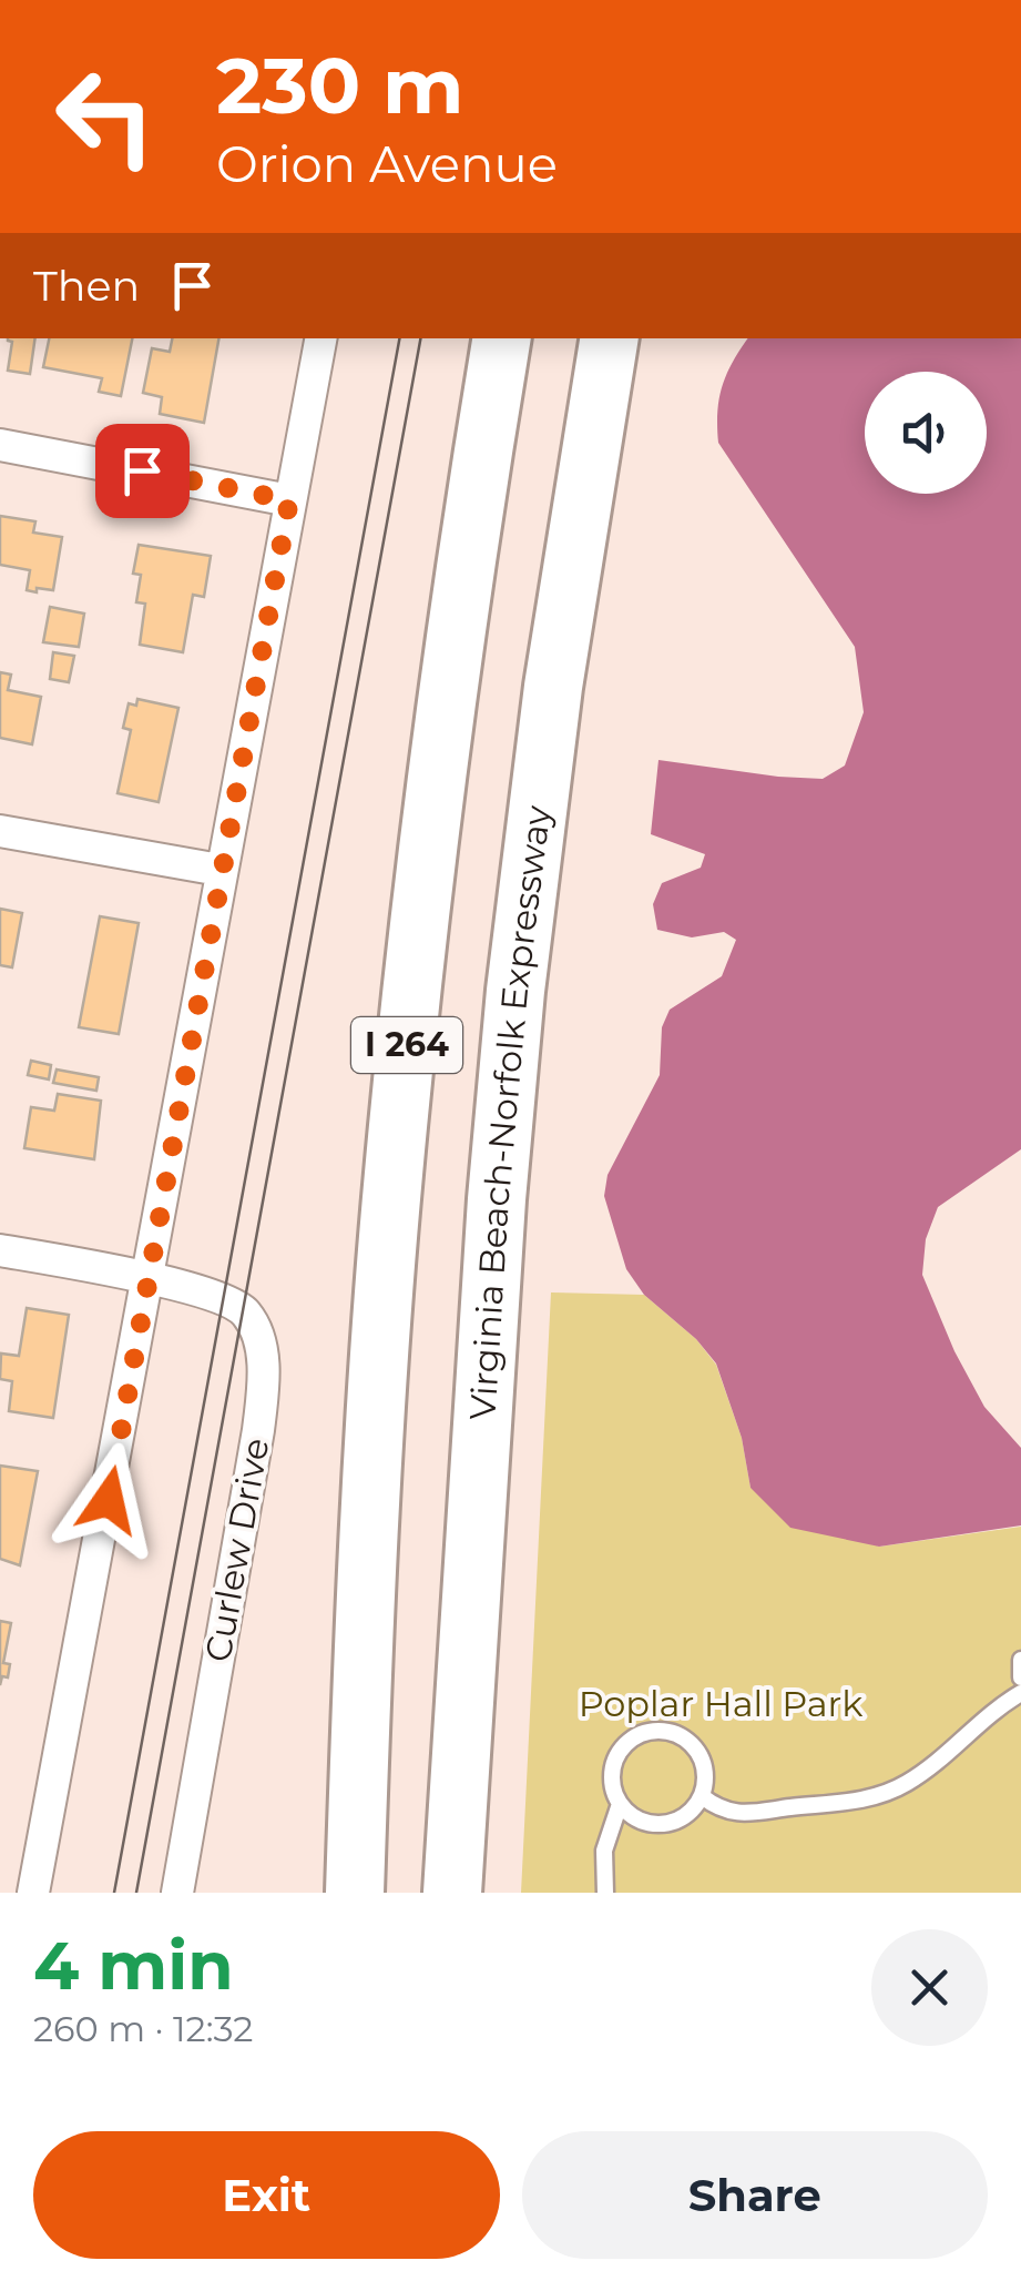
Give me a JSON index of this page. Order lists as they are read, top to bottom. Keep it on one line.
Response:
{"streets":{"highway":["I 264","Virginia Beach-Norfolk Expressway"],"street":["Curlew Drive"]},"parks":["Poplar Hall Park"],"page":{"turn":["230 m","Orion Avenue"],"then":"Then","heading":["4 min","260 m · 12:32"],"buttons":["Exit","Share"]}}
